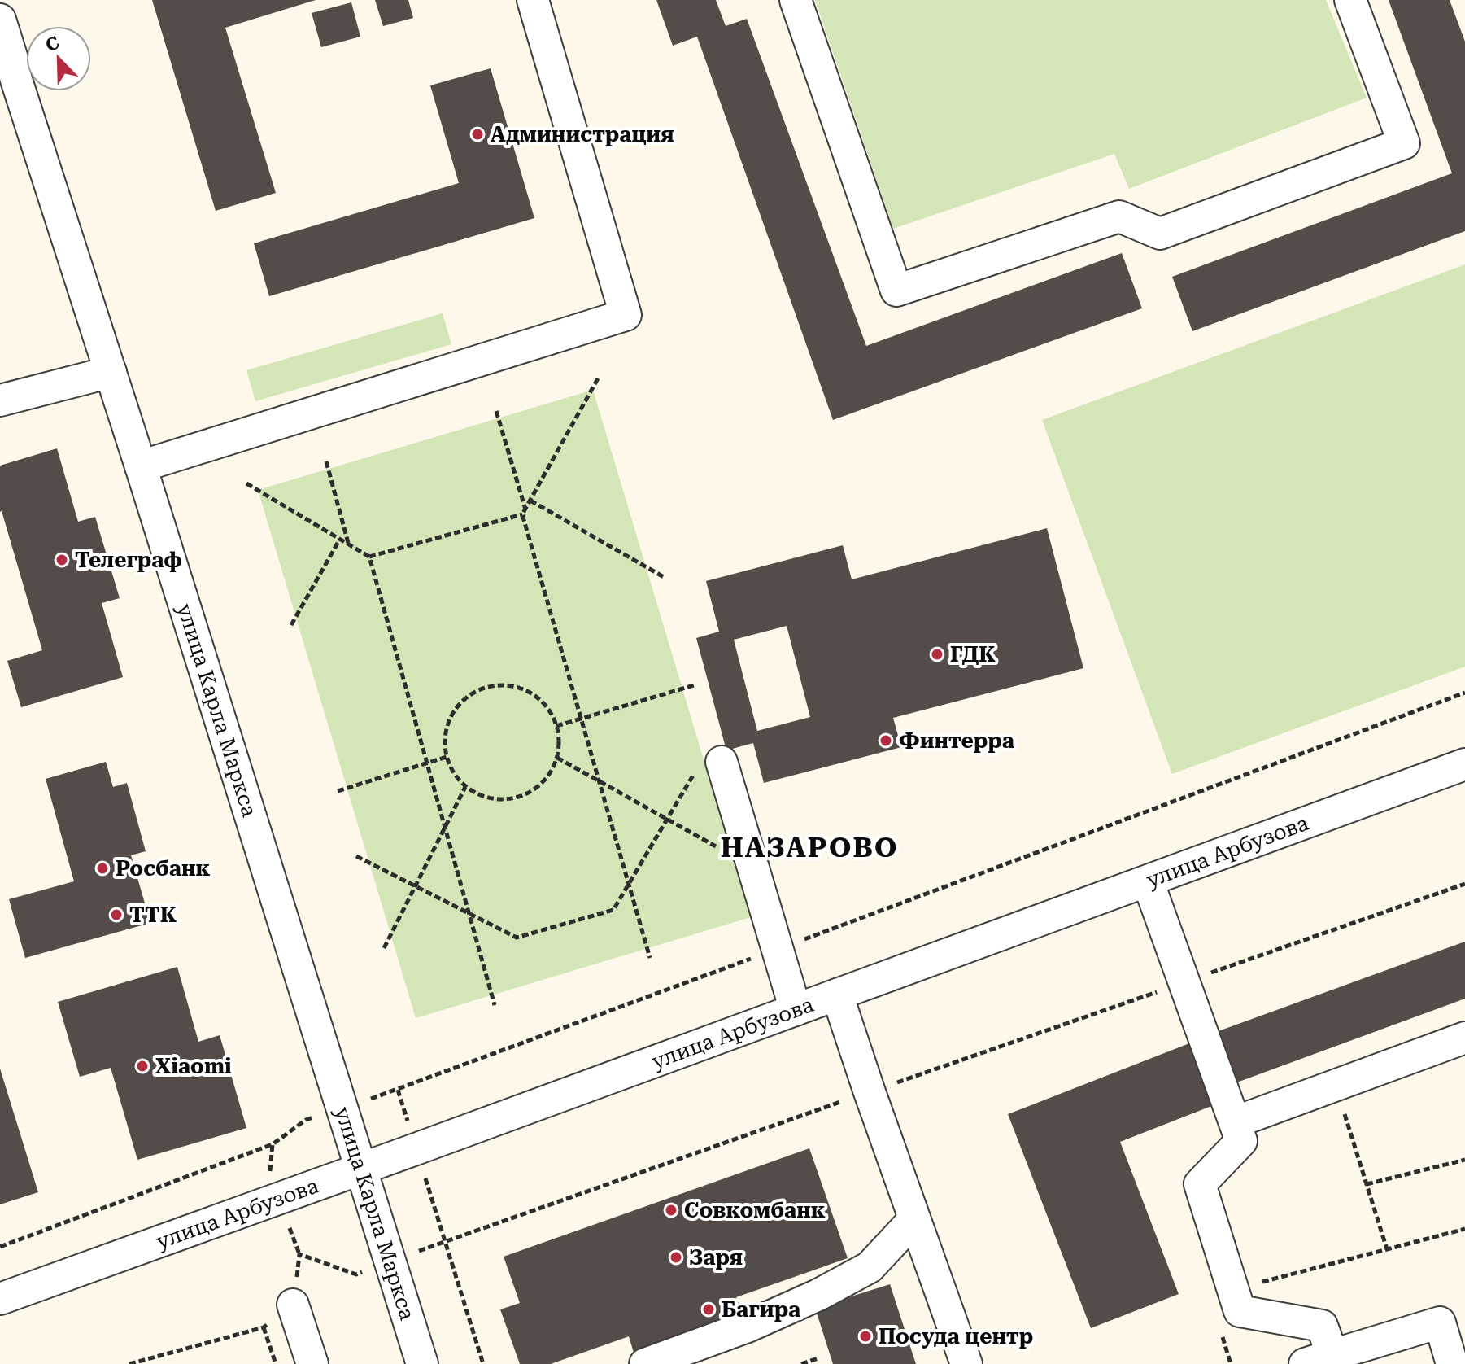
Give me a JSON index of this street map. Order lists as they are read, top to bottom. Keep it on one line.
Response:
{"streets":{"street":["улица Карла Маркса","улица Арбузова"]},"crossings":[["улица Карла Маркса","улица Арбузова"]],"districts":["НАЗАРОВО"],"places":["Администрация","Телеграф","ГДК","Финтерра","Росбанк","ТТК","Xiaomi","Совкомбанк","Заря","Багира","Посуда центр"],"north":"top left"}
